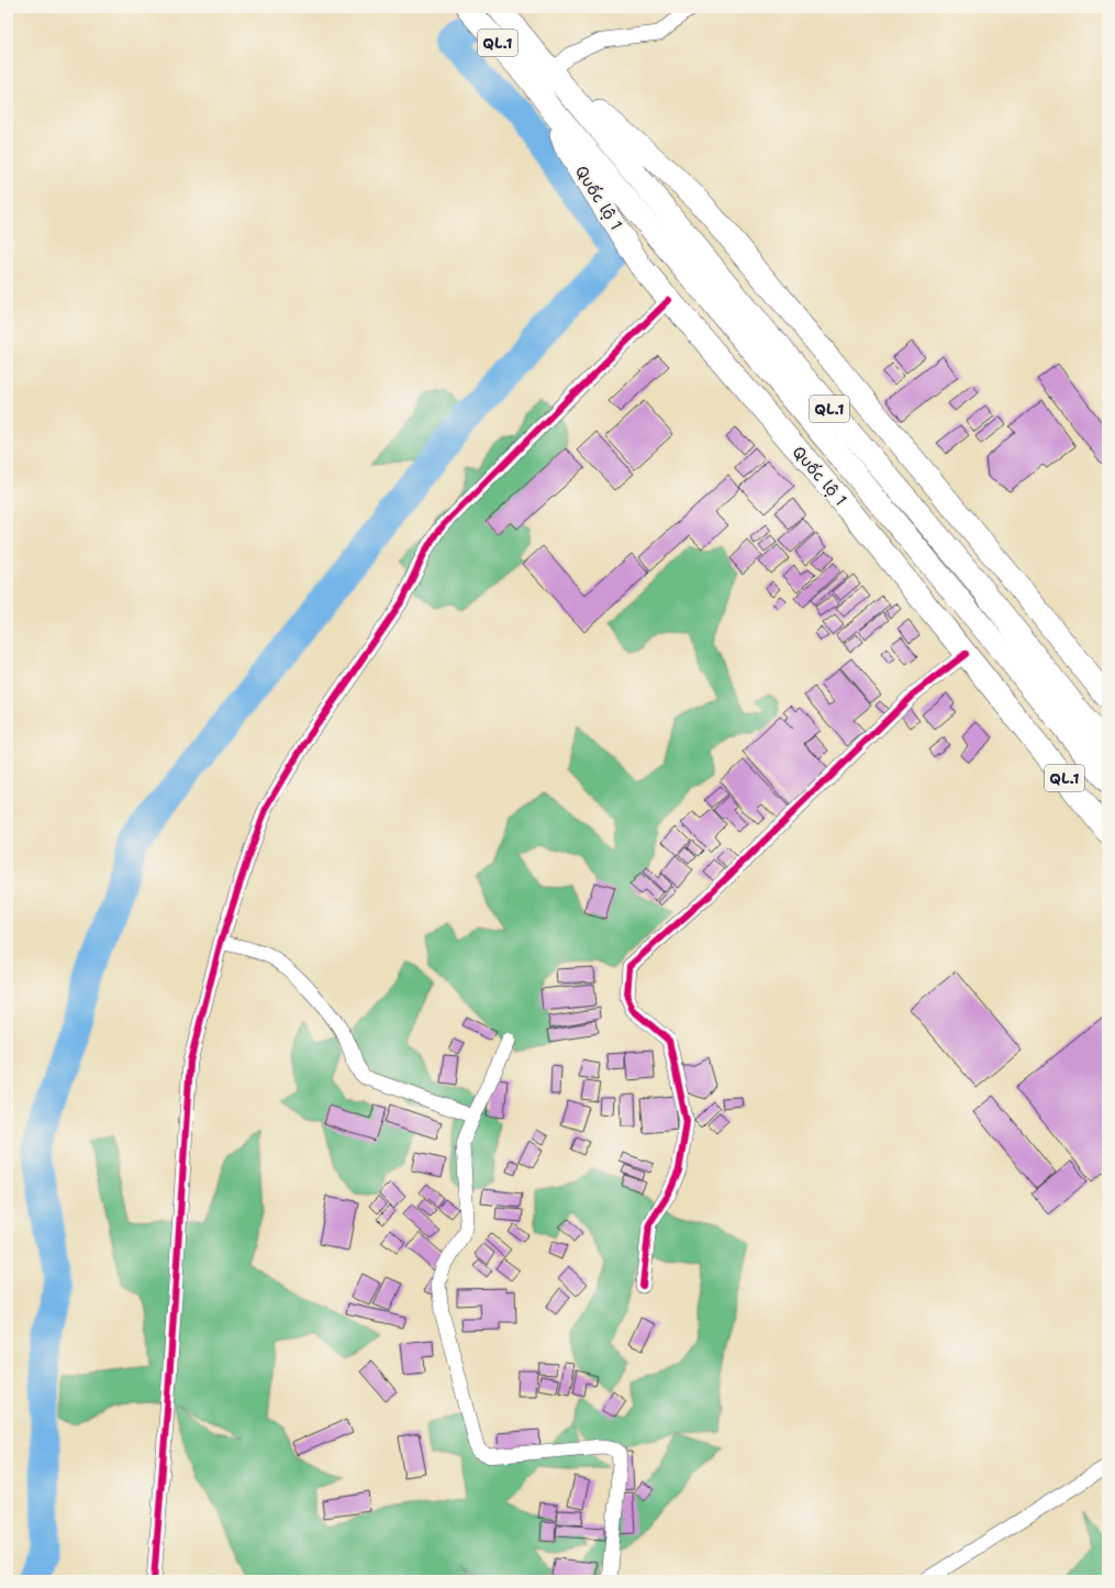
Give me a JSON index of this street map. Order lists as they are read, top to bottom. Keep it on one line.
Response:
{"streets":{"highway":["QL.1","Quốc lộ 1"]}}
